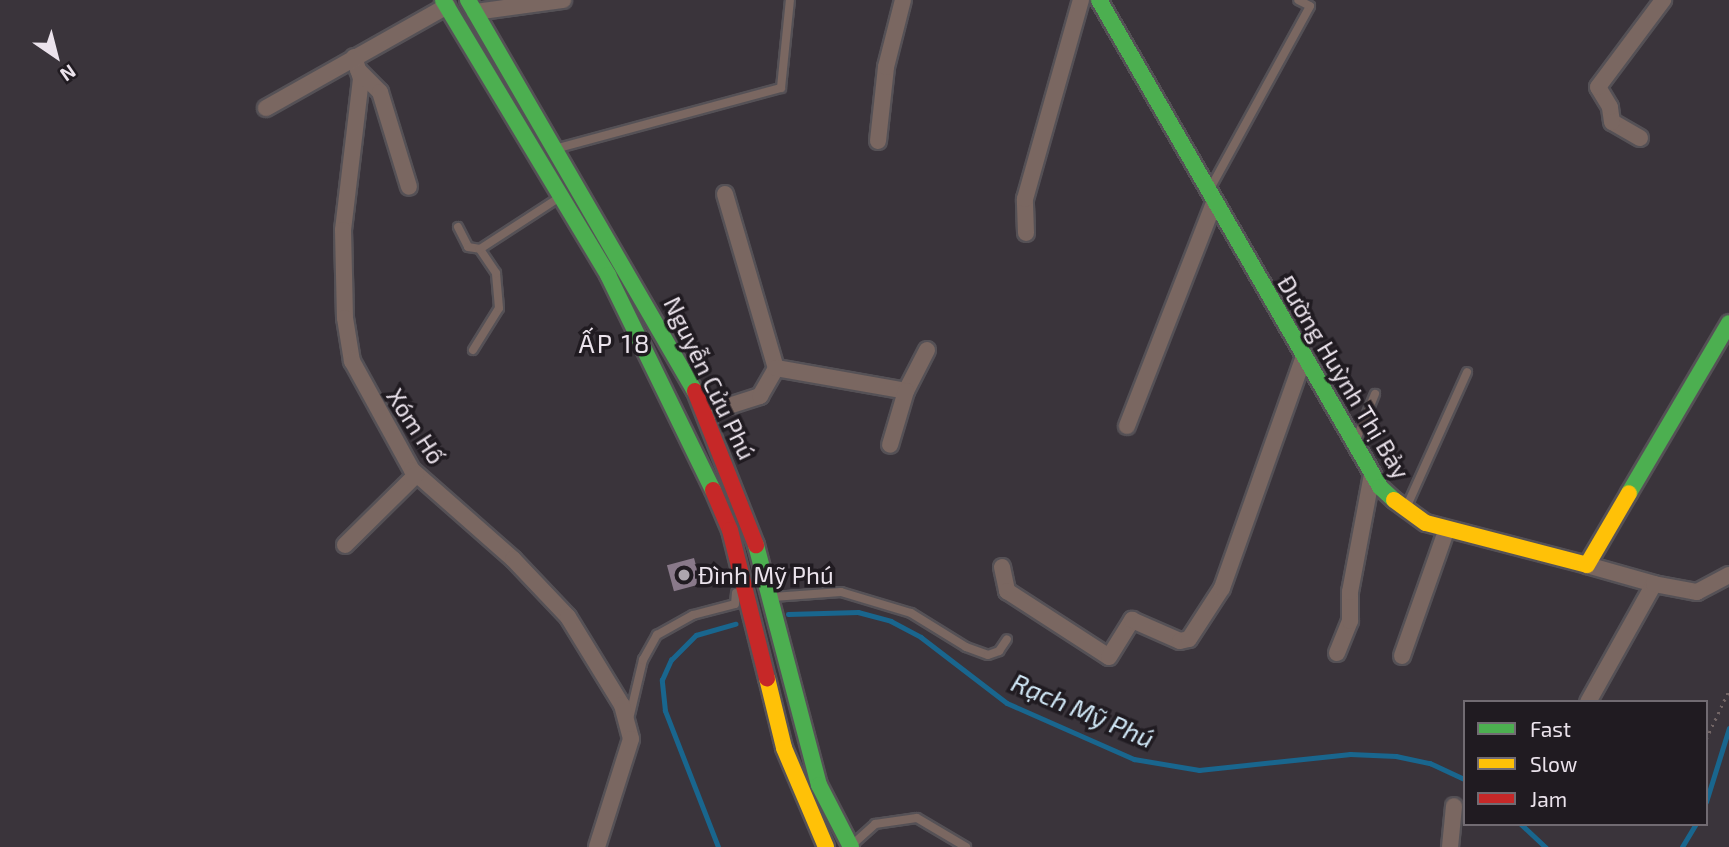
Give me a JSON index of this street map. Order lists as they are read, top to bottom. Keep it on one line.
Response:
{"streets":{"main road":["Đường Huỳnh Thị Bảy","Nguyễn Cửu Phú"],"street":["Xóm Hố"]},"districts":["ẤP 18"],"water":["Rạch Mỹ Phú"],"places":["Đình Mỹ Phú"],"legend":["Fast","Slow","Jam"],"north":"bottom right"}
